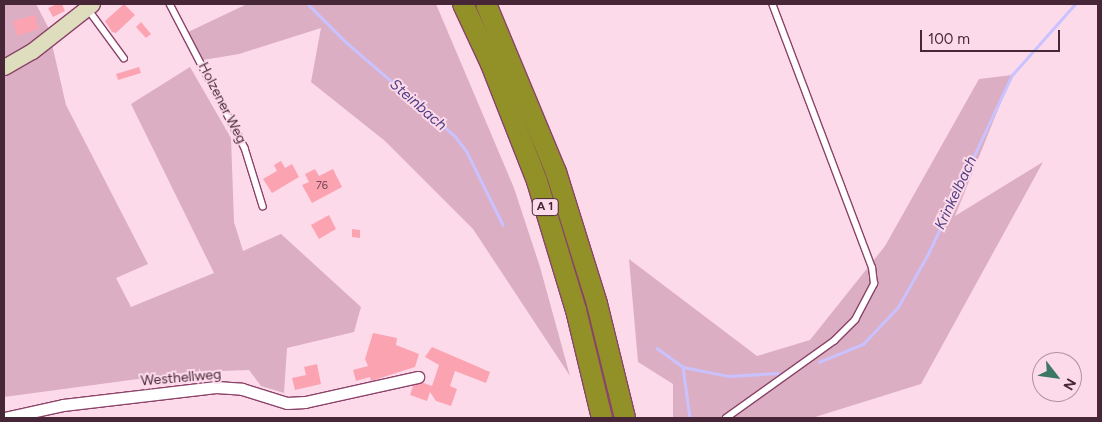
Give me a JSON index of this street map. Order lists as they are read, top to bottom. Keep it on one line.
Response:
{"streets":{"highway":["A 1"],"street":["Westhellweg"],"lane":["Holzener Weg"]},"water":["Steinbach","Krinkelbach"],"house_numbers":["76"],"scale_bar":"100 m","north":"bottom right"}
